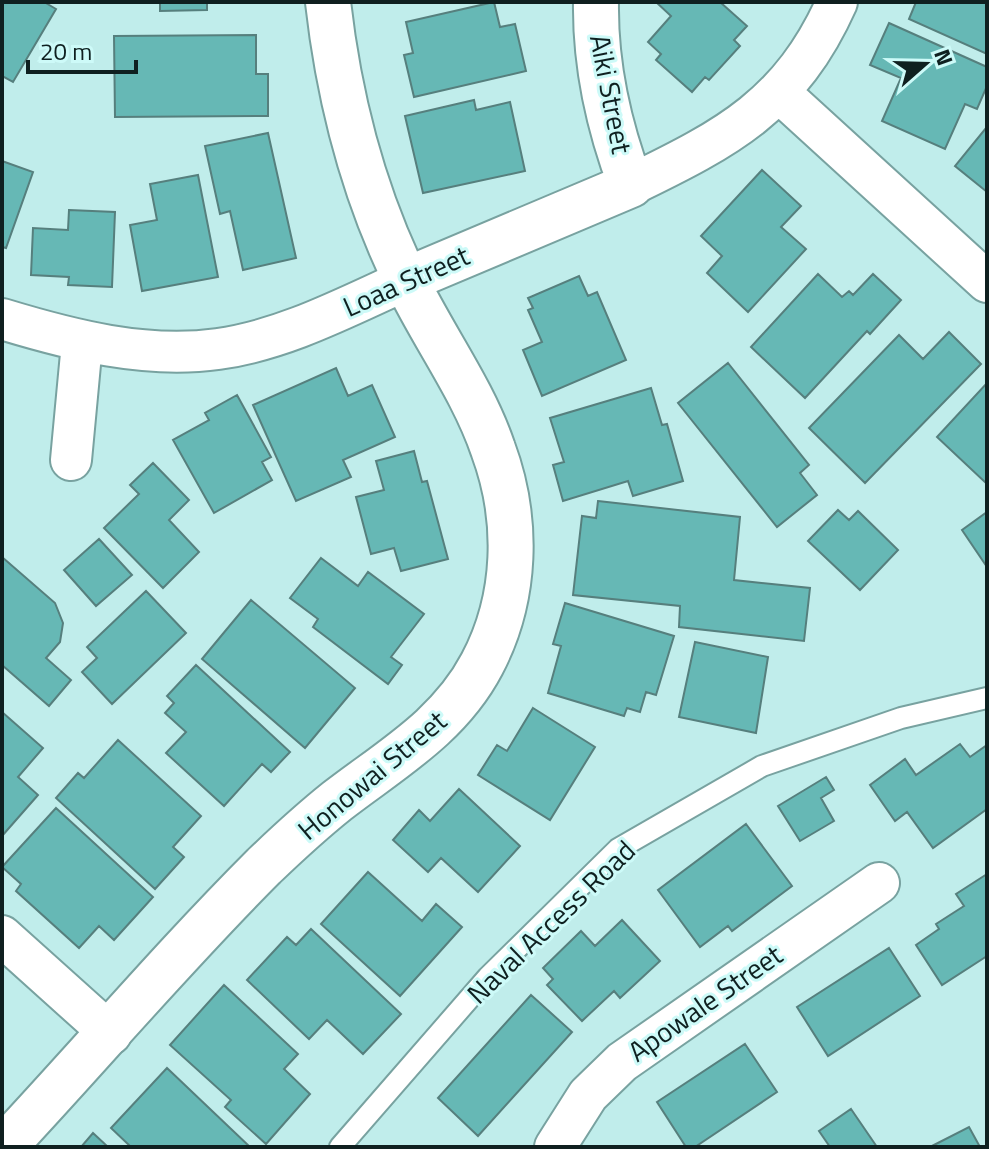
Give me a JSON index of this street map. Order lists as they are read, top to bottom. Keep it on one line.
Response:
{"streets":{"street":["Aiki Street","Loaa Street","Honowai Street","Apowale Street"],"lane":["Naval Access Road"]},"crossings":[["Aiki Street","Loaa Street"],["Loaa Street","Honowai Street"]],"scale_bar":"20 m","north":"right"}
